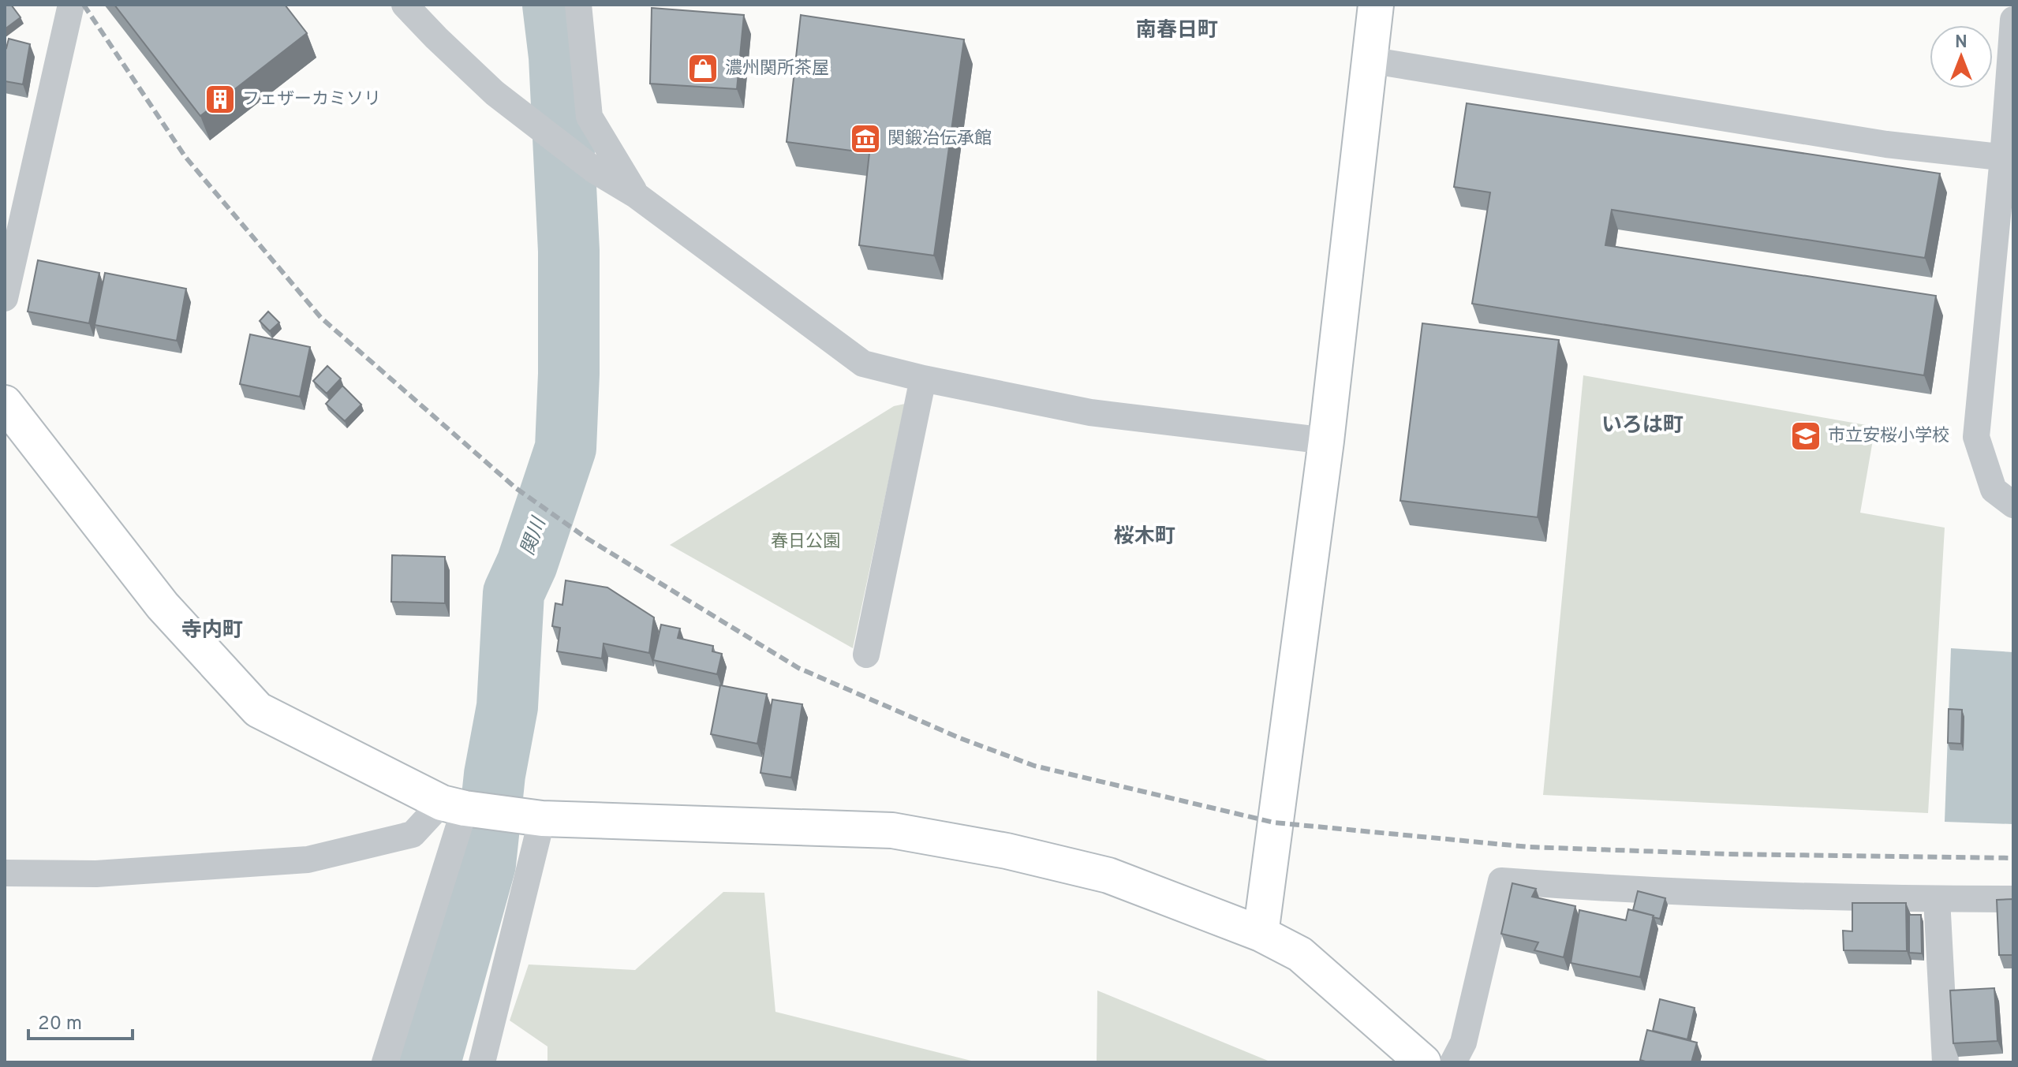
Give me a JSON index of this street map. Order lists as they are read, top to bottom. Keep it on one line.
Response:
{"districts":["南春日町","いろは町","桜木町","寺内町"],"water":["関川"],"parks":["春日公園"],"places":{"shop":["濃州関所茶屋"],"building":["フェザーカミソリ"],"museum":["関鍛冶伝承館"],"school or university":["市立安桜小学校"]},"scale_bar":"20 m","north":"top"}
